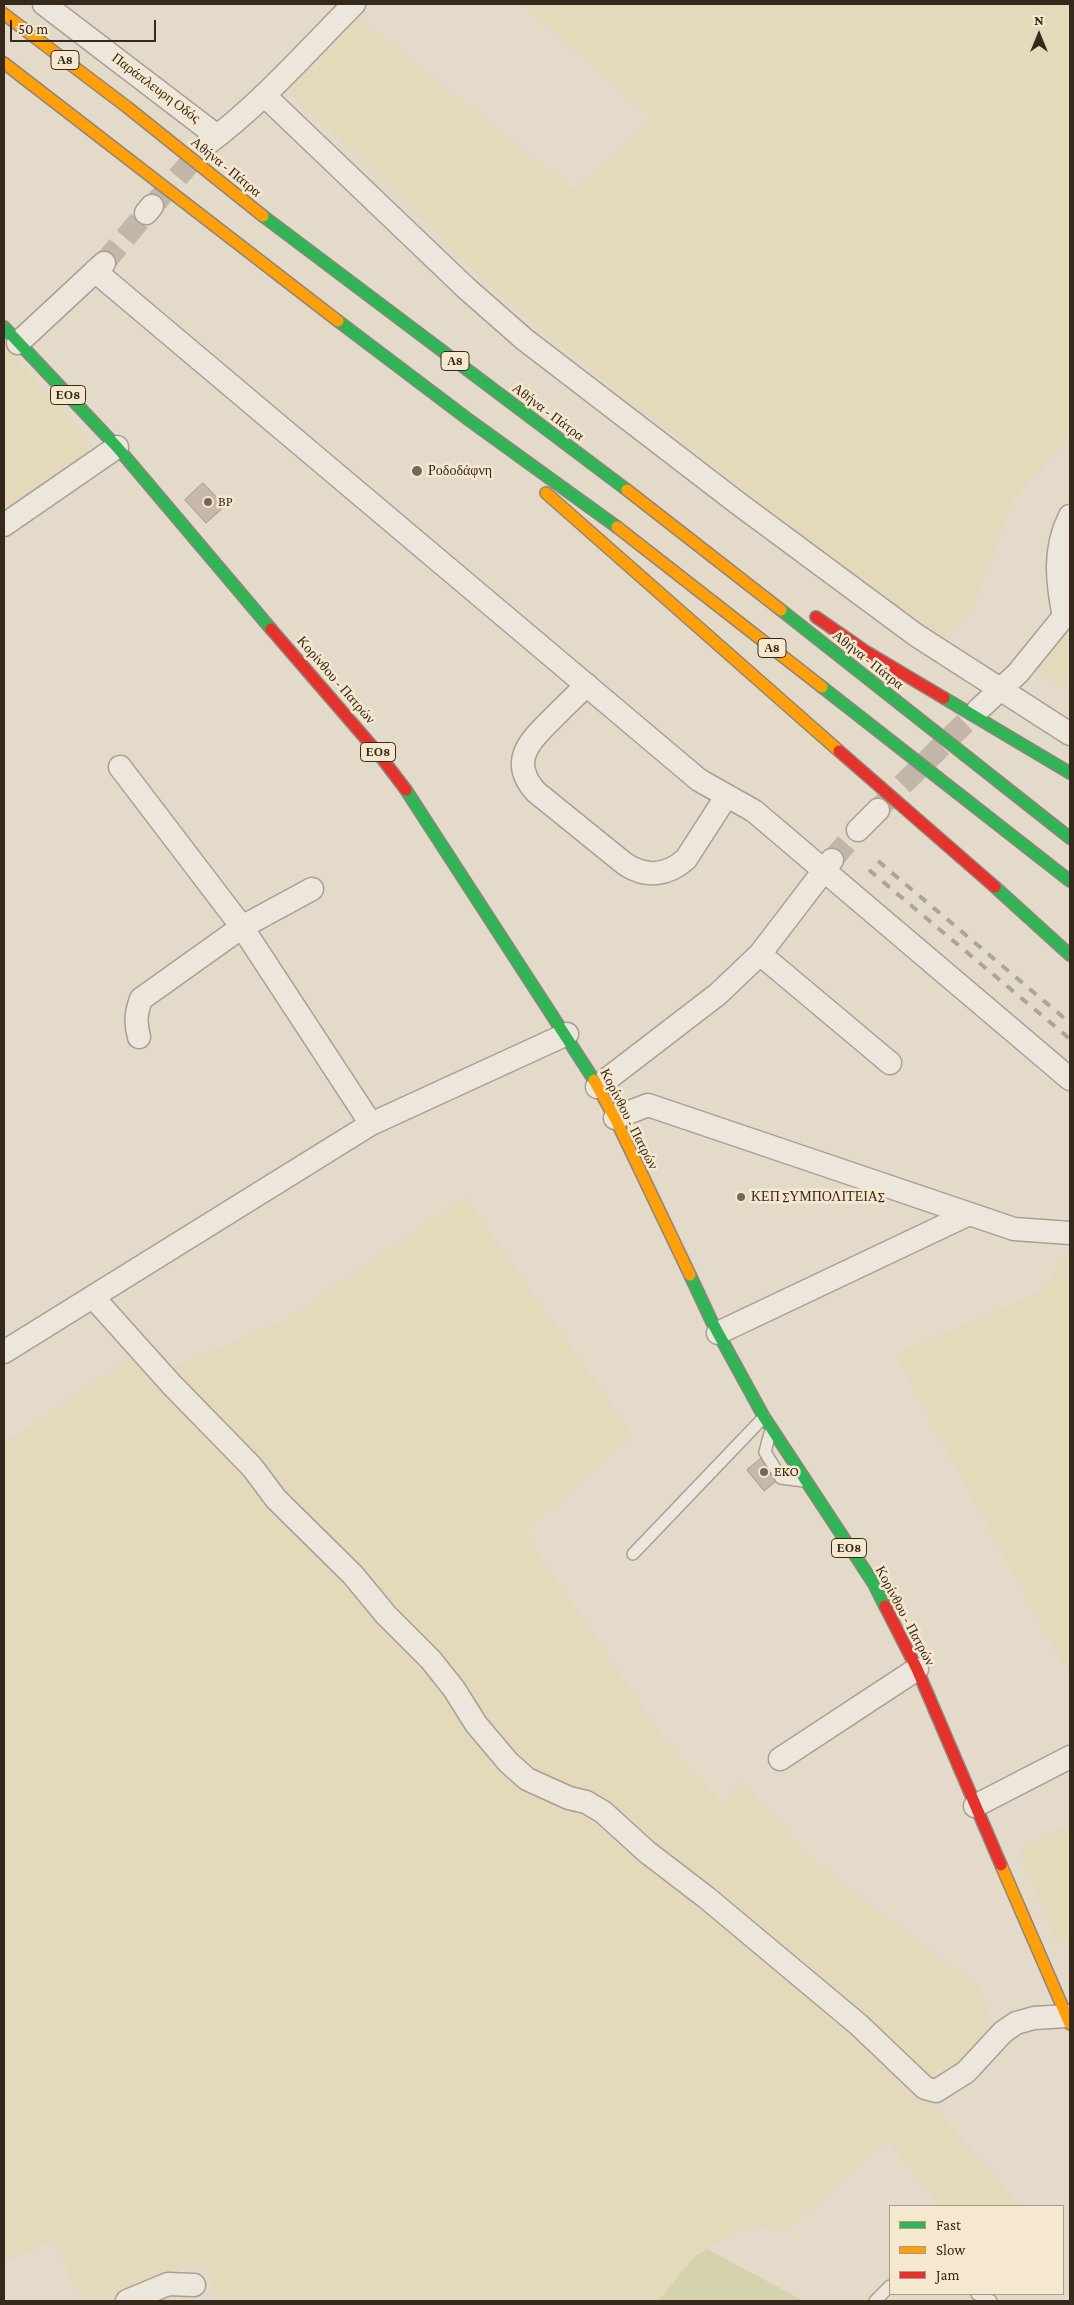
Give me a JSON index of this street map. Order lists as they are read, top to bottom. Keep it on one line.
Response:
{"streets":{"main road":["Α8","Αθήνα - Πάτρα","ΕΟ8","Κορίνθου - Πατρών"],"street":["Παράπλευρη Οδός"]},"places":["Ροδοδάφνη","BP","ΚΕΠ ΣΥΜΠΟΛΙΤΕΙΑΣ","EKO"],"legend":["Fast","Slow","Jam"],"scale_bar":"50 m","north":"top"}
